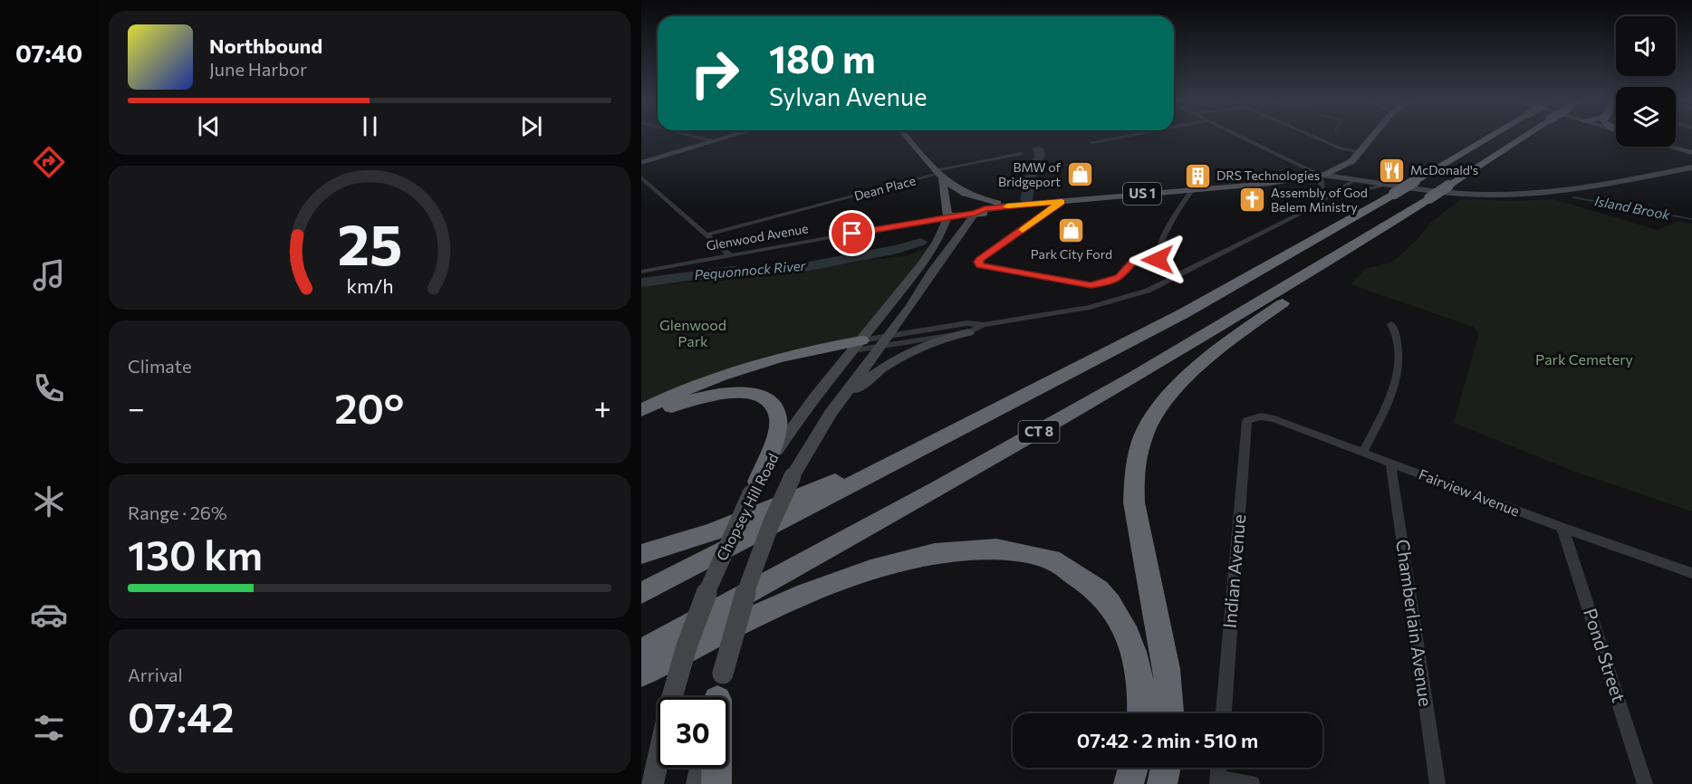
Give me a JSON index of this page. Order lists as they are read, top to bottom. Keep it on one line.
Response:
{"streets":{"highway":["CT 8"],"main road":["US 1","Glenwood Avenue","Chopsey Hill Road"],"street":["Dean Place","Fairview Avenue","Indian Avenue","Chamberlain Avenue","Pond Street"]},"crossings":[["Dean Place","US 1"],["US 1","Glenwood Avenue"],["Glenwood Avenue","Chopsey Hill Road"],["Fairview Avenue","Indian Avenue"],["Fairview Avenue","Chamberlain Avenue"],["Fairview Avenue","Pond Street"]],"water":["Island Brook","Pequonnock River"],"parks":["Glenwood Park","Park Cemetery"],"places":{"restaurant":["McDonald's"],"shop":["BMW of Bridgeport","Park City Ford"],"building":["DRS Technologies"],"church":["Assembly of God Belem Ministry"]},"page":{"tabs":"07:40","turn":["180 m","Sylvan Avenue"],"song":["Northbound","June Harbor"],"tile":["Climate",["Range · 26%","130 km"],["Arrival","07:42"]],"heat":["−","20°","+"],"limit":"30","trip":"07:42 · 2 min · 510 m","gauge":["25","km/h"]}}
